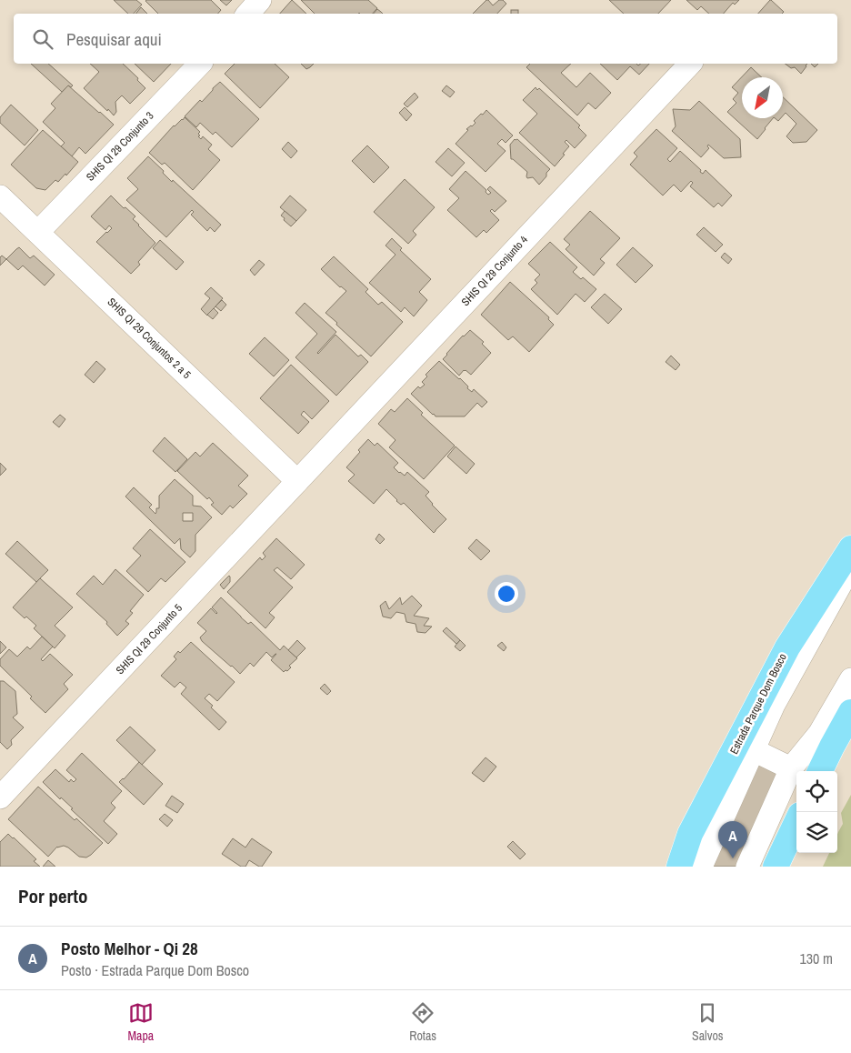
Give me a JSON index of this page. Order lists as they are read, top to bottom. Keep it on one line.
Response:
{"streets":{"main road":["Estrada Parque Dom Bosco"],"street":["SHIS QI 29 Conjunto 3","SHIS QI 29 Conjunto 4","SHIS QI 29 Conjuntos 2 a 5","SHIS QI 29 Conjunto 5"]},"crossings":[["SHIS QI 29 Conjunto 3","SHIS QI 29 Conjuntos 2 a 5"],["SHIS QI 29 Conjunto 4","SHIS QI 29 Conjuntos 2 a 5"],["SHIS QI 29 Conjunto 4","SHIS QI 29 Conjunto 5"],["SHIS QI 29 Conjuntos 2 a 5","SHIS QI 29 Conjunto 5"]],"north":"bottom left","page":{"search":"Pesquisar aqui","pins":"A","heading":"Por perto","list":[{"mark":"A","name":"Posto Melhor - Qi 28","note":"Posto · Estrada Parque Dom Bosco","value":"130 m"}],"nav":["Mapa","Rotas","Salvos"]}}
